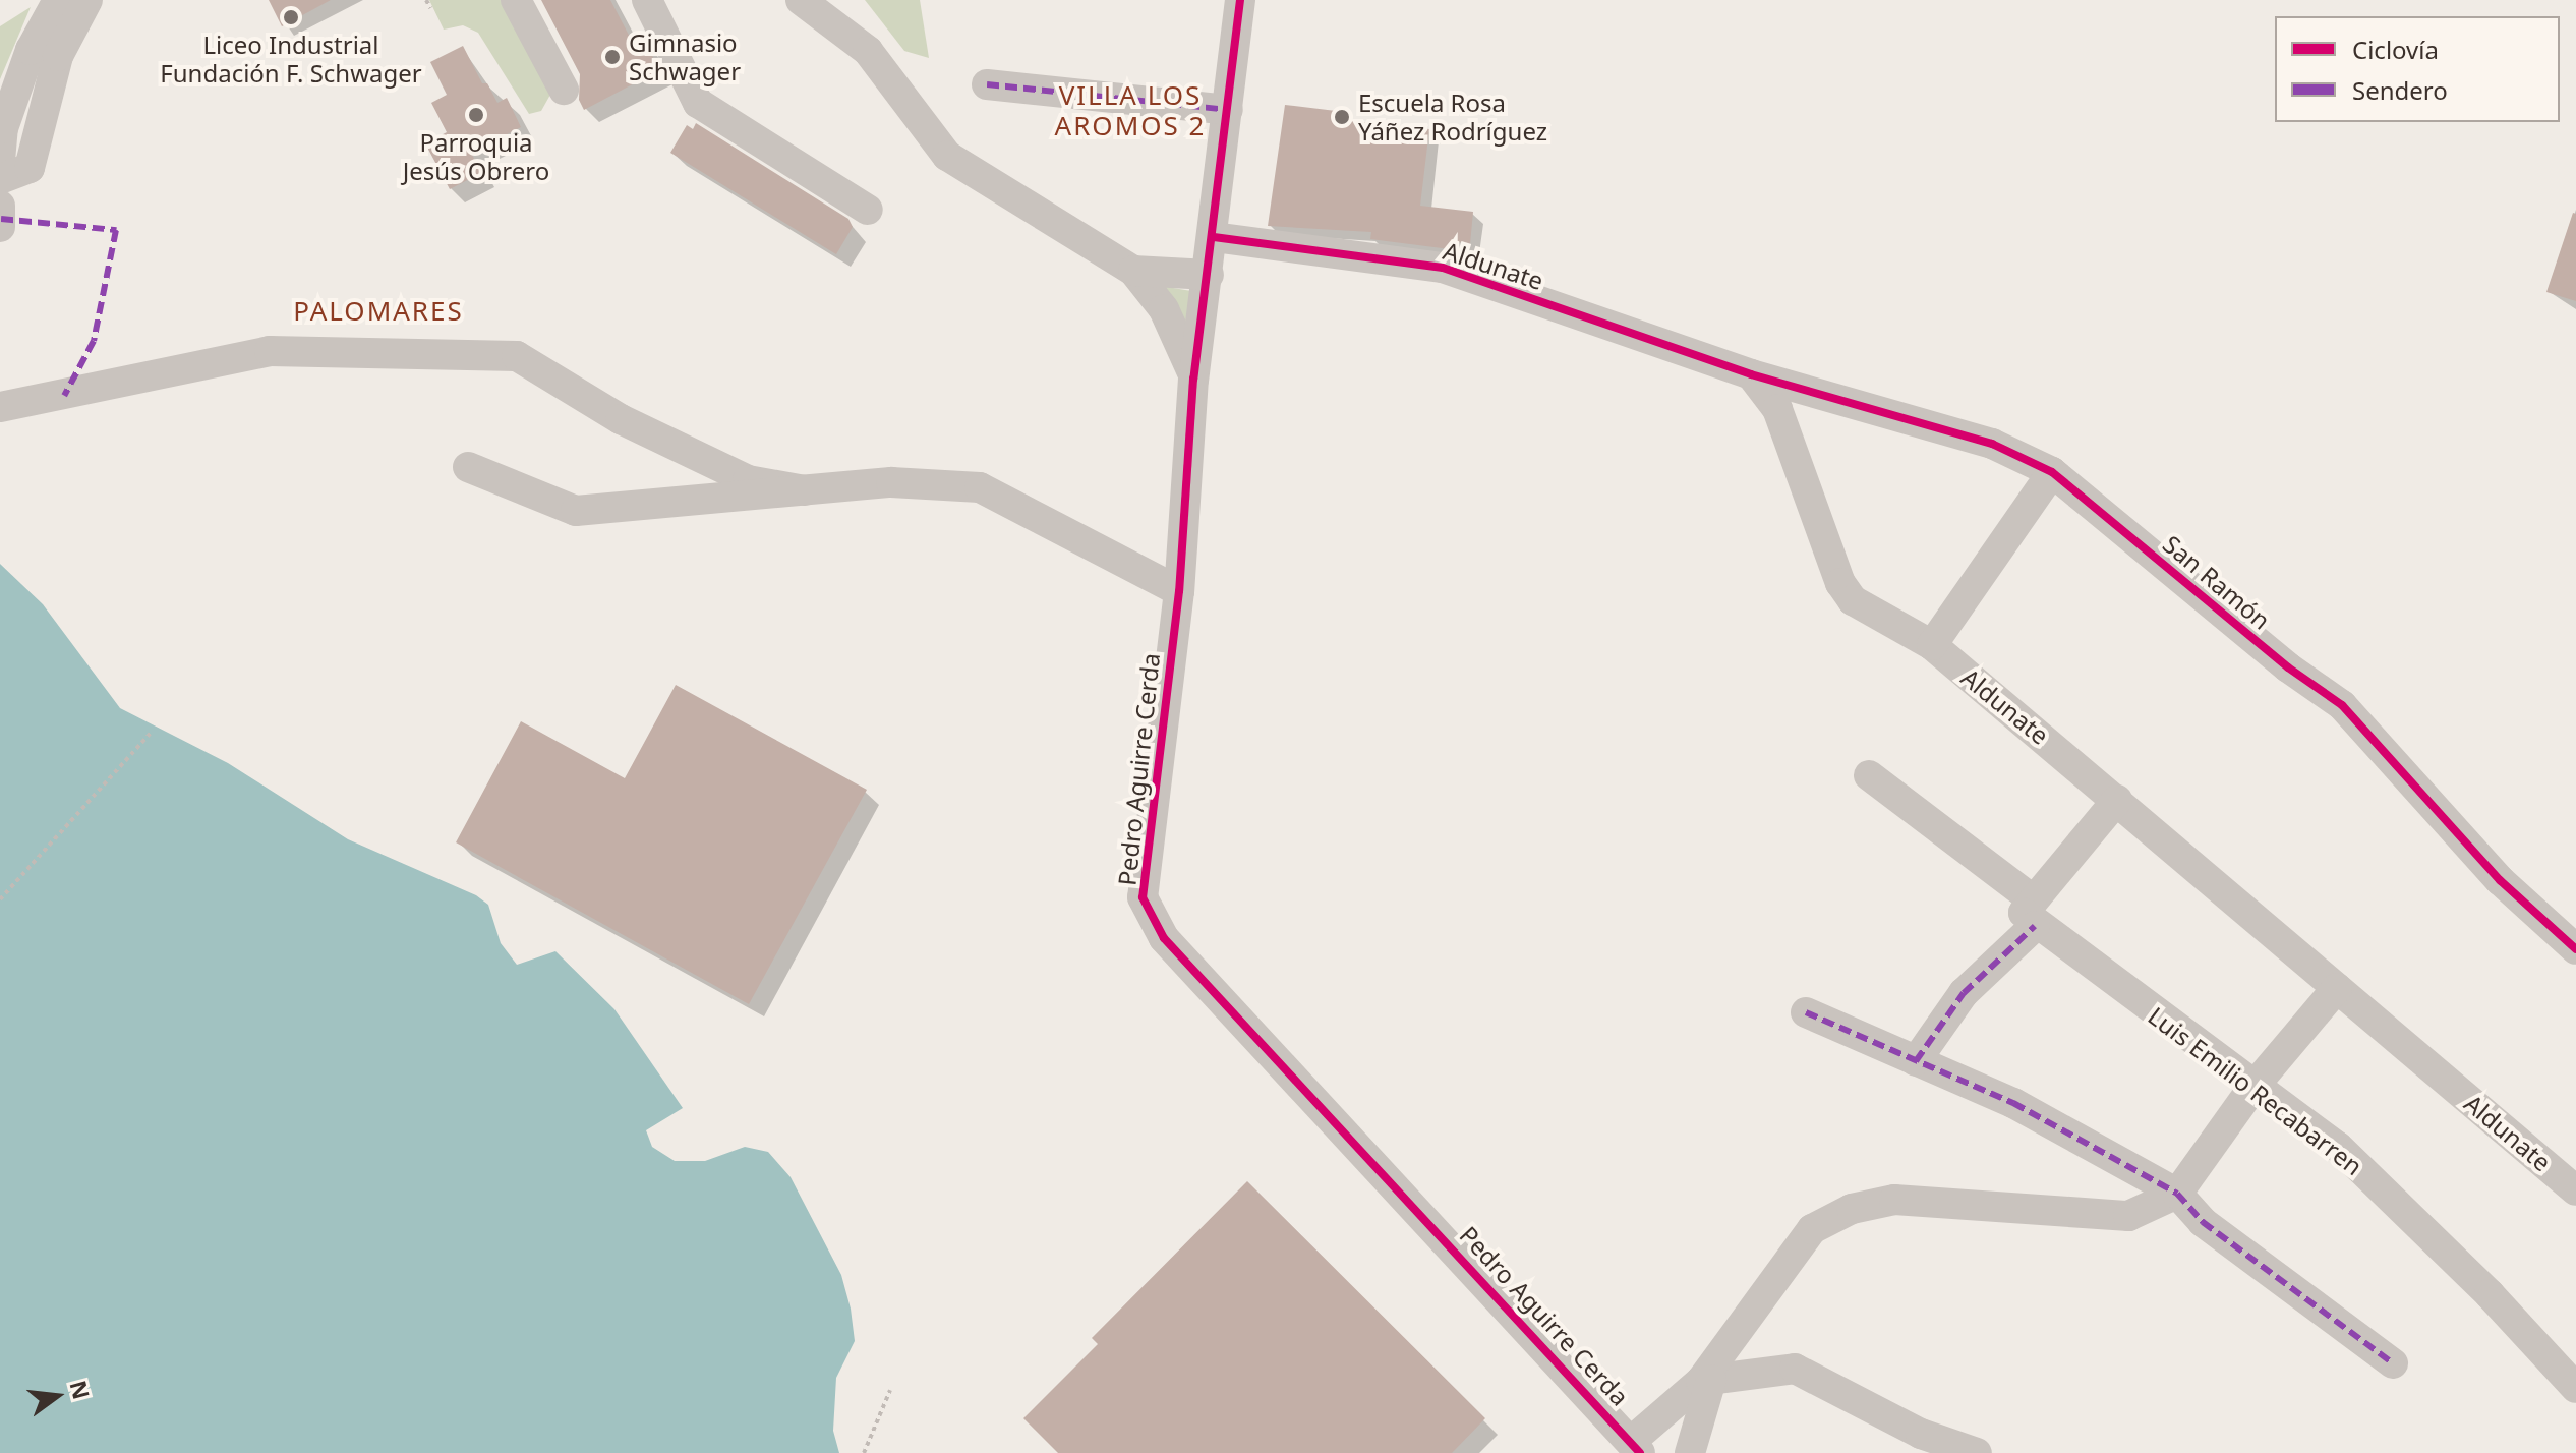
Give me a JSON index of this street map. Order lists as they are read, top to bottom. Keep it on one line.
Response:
{"streets":{"street":["Aldunate","San Ramón","Pedro Aguirre Cerda","Luis Emilio Recabarren"]},"crossings":[["Aldunate","San Ramón"],["Aldunate","Pedro Aguirre Cerda"]],"districts":["VILLA LOS AROMOS 2","PALOMARES"],"places":["Liceo Industrial Fundación F. Schwager","Gimnasio Schwager","Parroquia Jesús Obrero","Escuela Rosa Yáñez Rodríguez"],"legend":["Ciclovía","Sendero"],"north":"right"}
